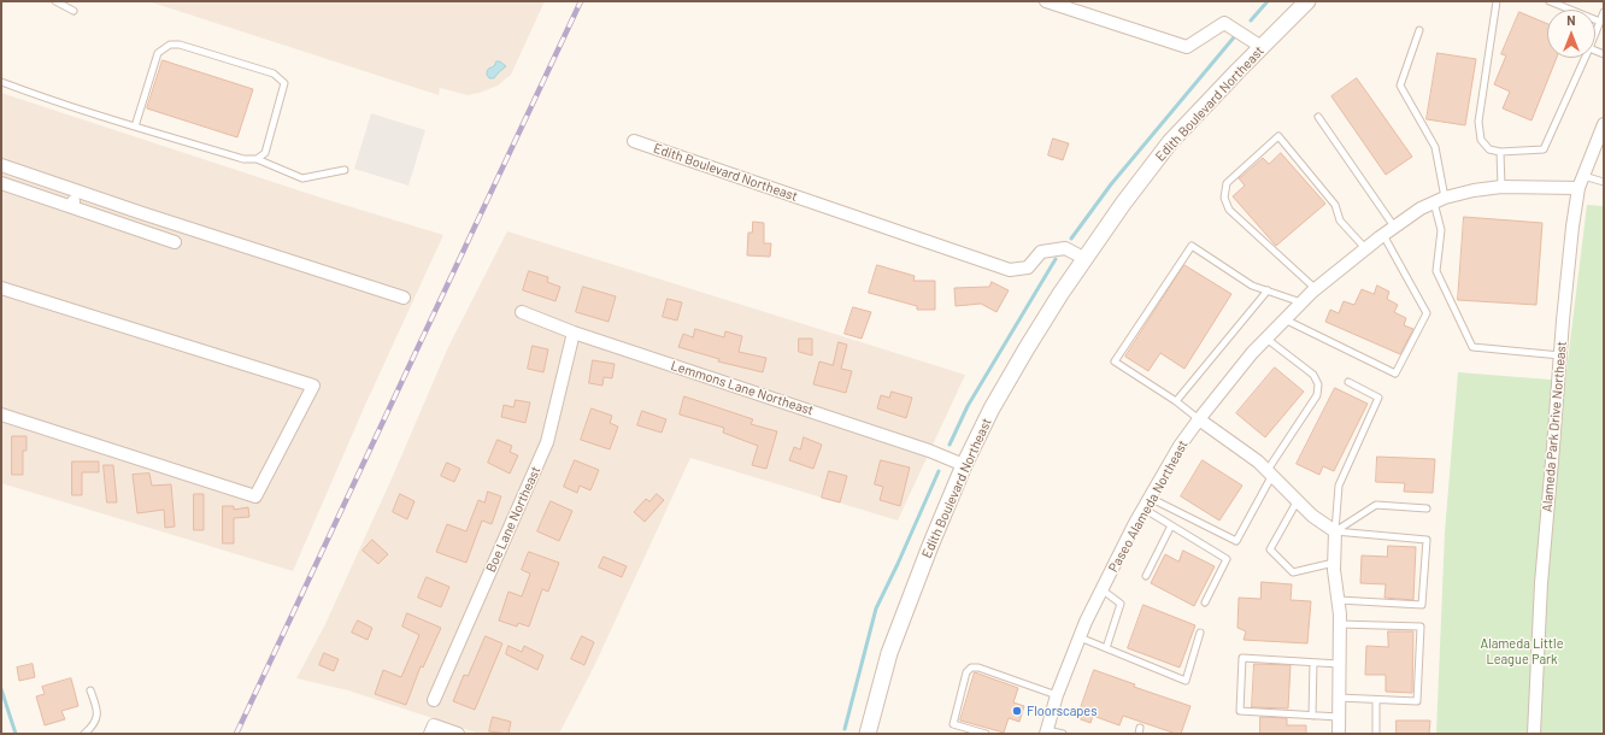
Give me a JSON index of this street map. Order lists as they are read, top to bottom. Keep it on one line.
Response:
{"streets":{"street":["Edith Boulevard Northeast","Lemmons Lane Northeast","Alameda Park Drive Northeast","Paseo Alameda Northeast","Boe Lane Northeast"]},"crossings":[["Edith Boulevard Northeast","Lemmons Lane Northeast"],["Lemmons Lane Northeast","Boe Lane Northeast"],["Alameda Park Drive Northeast","Paseo Alameda Northeast"]],"parks":["Alameda Little League Park"],"places":["Floorscapes"],"north":"top"}
